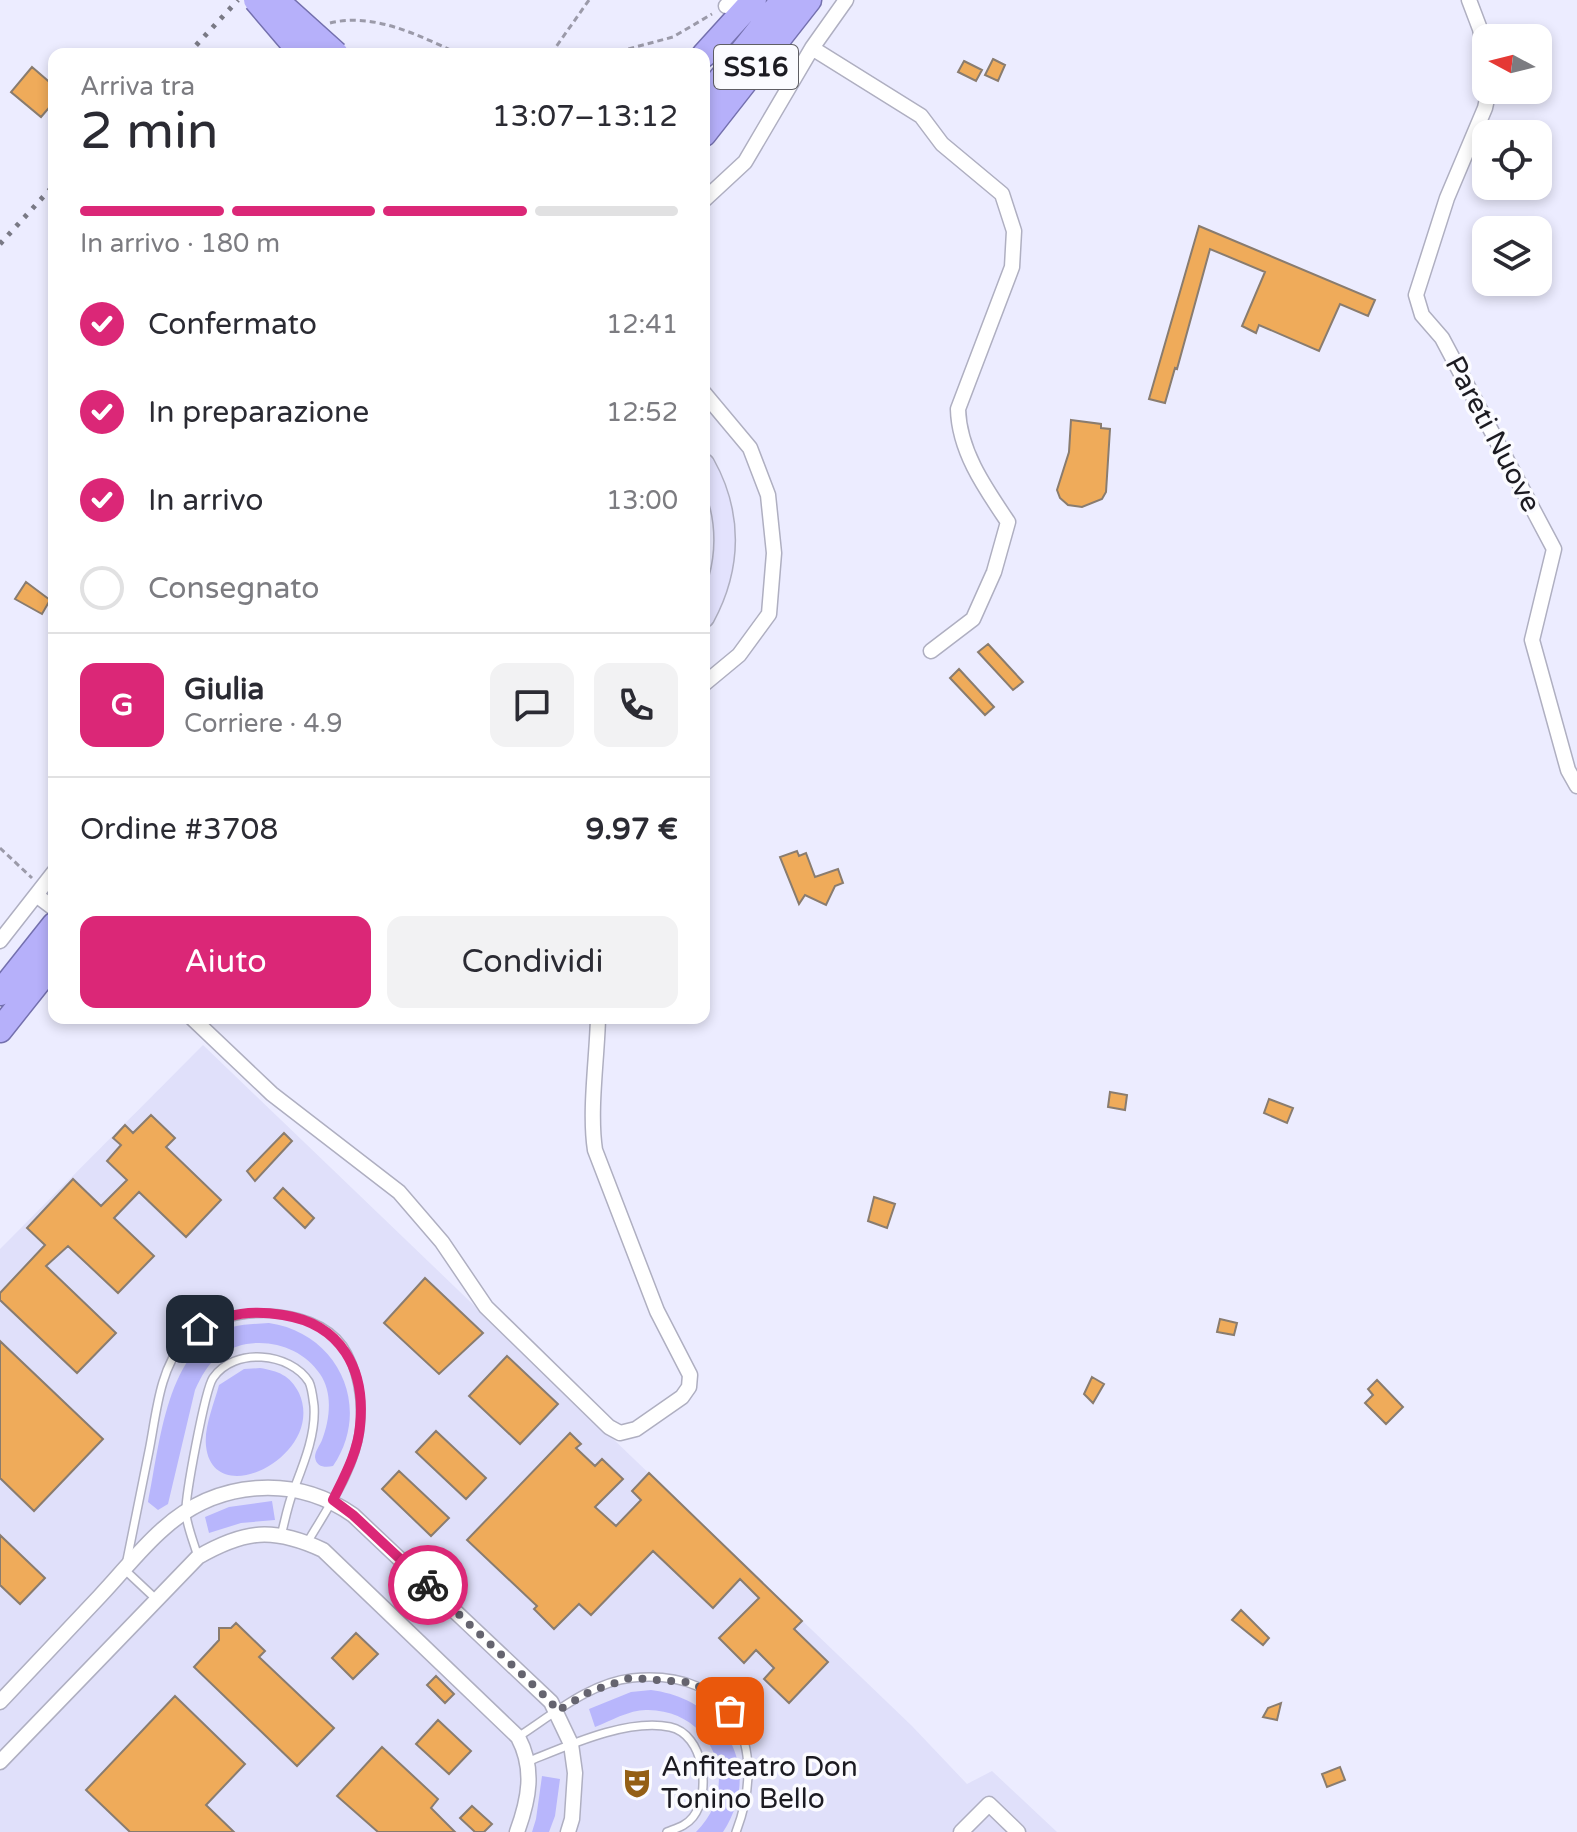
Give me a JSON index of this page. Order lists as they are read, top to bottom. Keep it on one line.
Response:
{"streets":{"highway":["SS16"],"street":["Pareti Nuove"]},"places":{"theatre":["Anfiteatro Don Tonino Bello"]},"north":"left","page":{"heading":["2 min","Arriva tra","13:07–13:12"],"panel":["Giulia","Corriere · 4.9","Ordine #3708","9.97 €"],"bar":"In arrivo · 180 m","list":[["Confermato","12:41"],["In preparazione","12:52"],["In arrivo","13:00"],"Consegnato"],"round":"G","buttons":["Aiuto","Condividi"]}}
